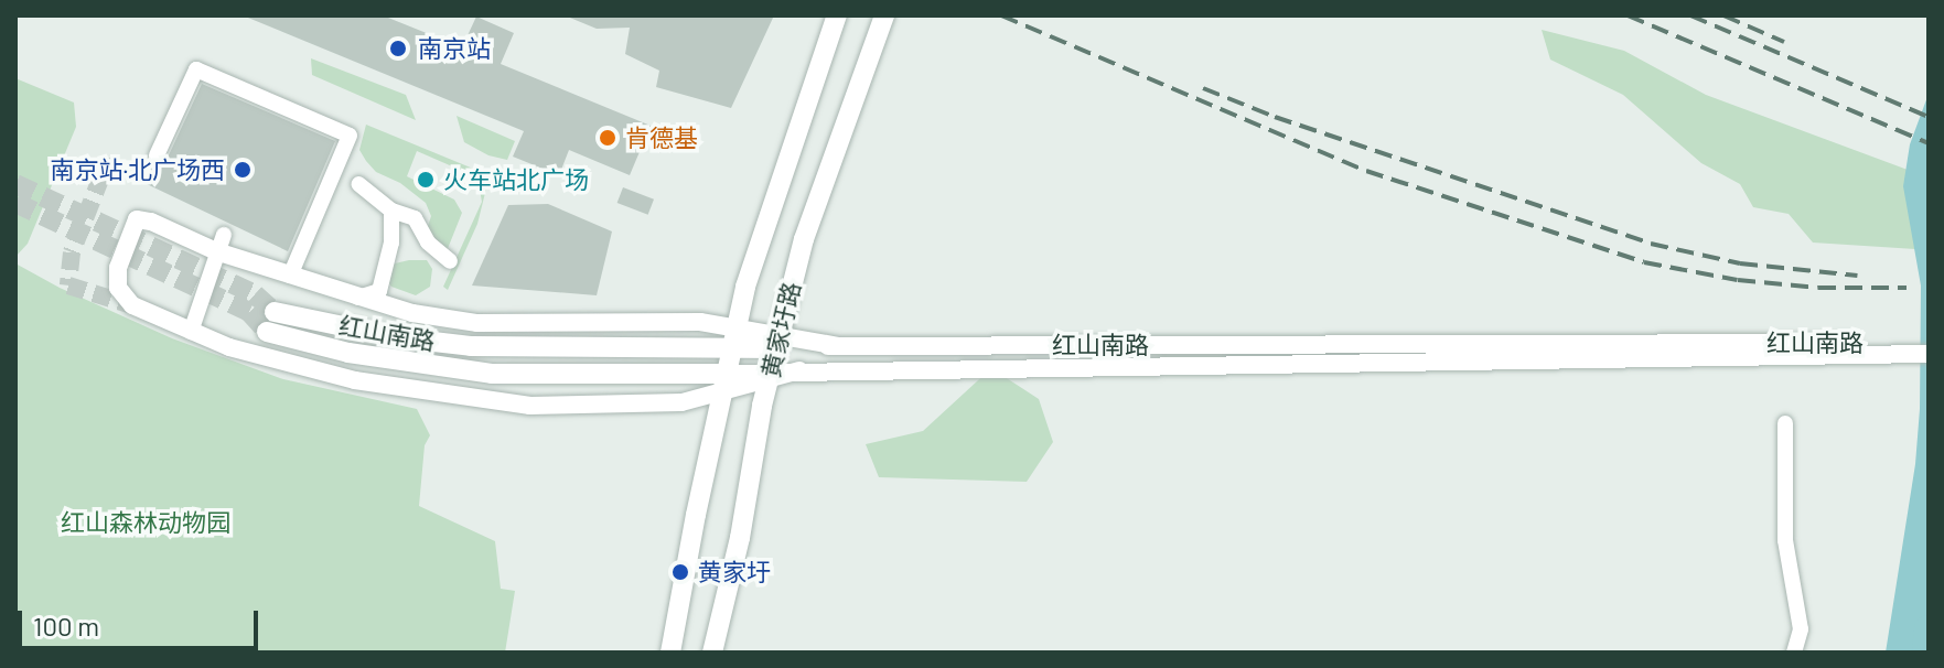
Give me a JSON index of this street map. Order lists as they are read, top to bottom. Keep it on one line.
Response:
{"streets":{"main road":["黄家圩路","红山南路"]},"crossings":[["黄家圩路","红山南路"]],"parks":["红山森林动物园"],"places":["南京站","肯德基","南京站·北广场西","火车站北广场","黄家圩"],"scale_bar":"100 m"}
